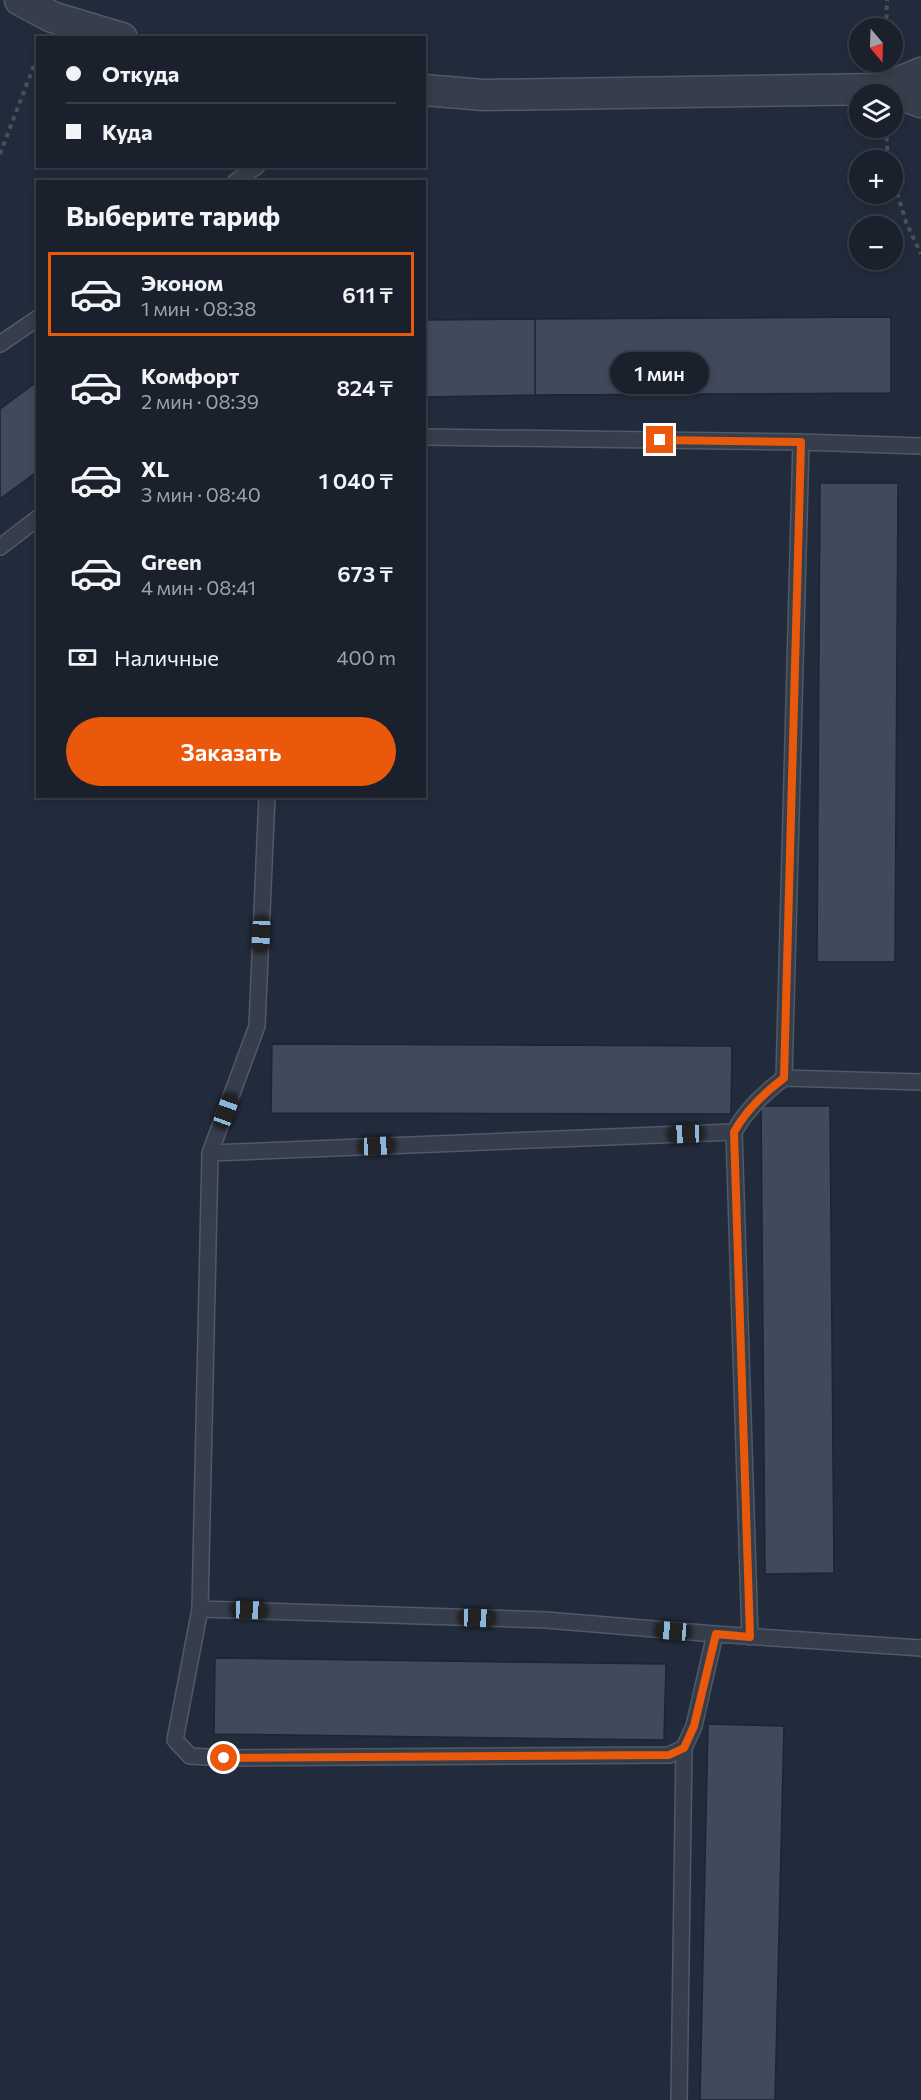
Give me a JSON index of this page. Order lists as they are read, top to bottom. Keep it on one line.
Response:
{"north":"bottom","page":{"map_buttons":["+","−"],"banner":["Откуда","Куда"],"heading":"Выберите тариф","list":[{"name":"Эконом","note":"1 мин · 08:38","value":"611 ₸"},{"name":"Комфорт","note":"2 мин · 08:39","value":"824 ₸"},{"name":"XL","note":"3 мин · 08:40","value":"1 040 ₸"},{"name":"Green","note":"4 мин · 08:41","value":"673 ₸"}],"bubble":"1 мин","pay":["Наличные","400 m"],"buttons":"Заказать"}}
